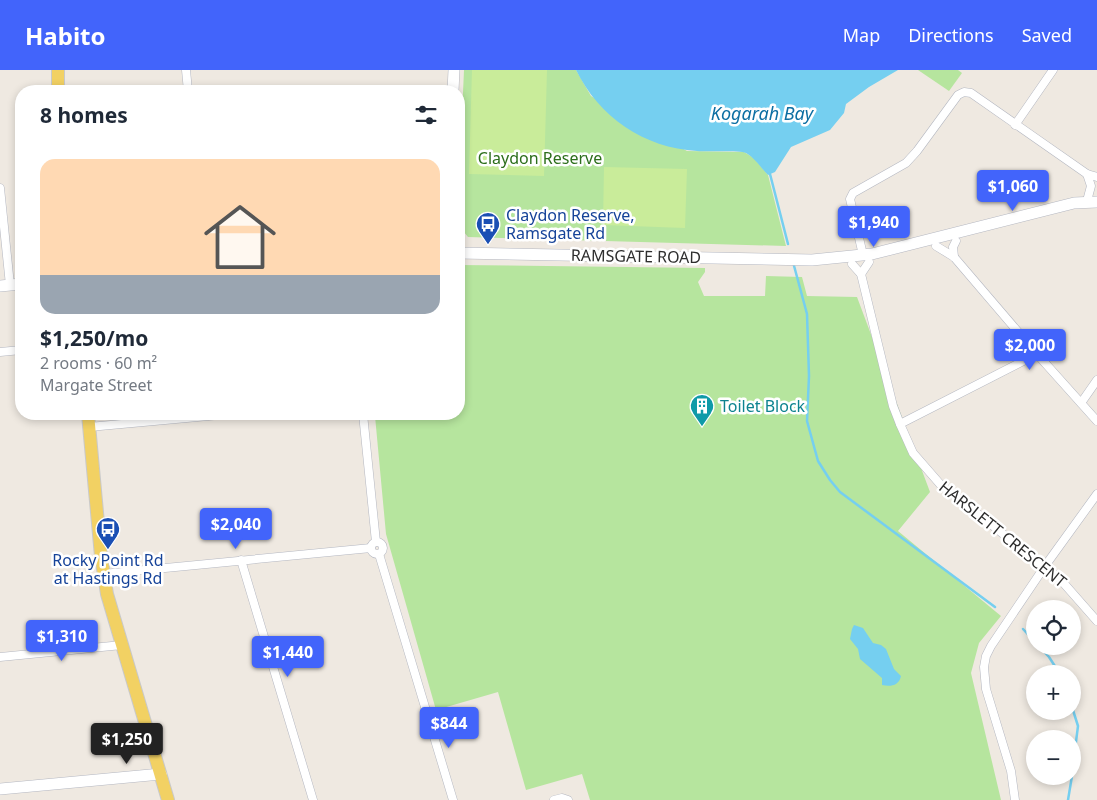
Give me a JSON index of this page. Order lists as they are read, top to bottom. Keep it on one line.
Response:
{"streets":{"main road":["RAMSGATE ROAD"],"street":["HARSLETT CRESCENT"]},"crossings":[["RAMSGATE ROAD","HARSLETT CRESCENT"]],"water":["Kogarah Bay"],"parks":["Claydon Reserve"],"places":{"bus stop":["Claydon Reserve, Ramsgate Rd","Rocky Point Rd at Hastings Rd"],"building":["Toilet Block"]},"page":{"header":"Habito","nav":["Map","Directions","Saved"],"heading":"8 homes","list":[{"name":"$1,250/mo","note":"2 rooms · 60 m² · Margate Street"}],"price":["$1,060","$1,940","$2,000","$2,040","$1,310","$1,440","$844","$1,250"],"map_buttons":["+","−"]}}
